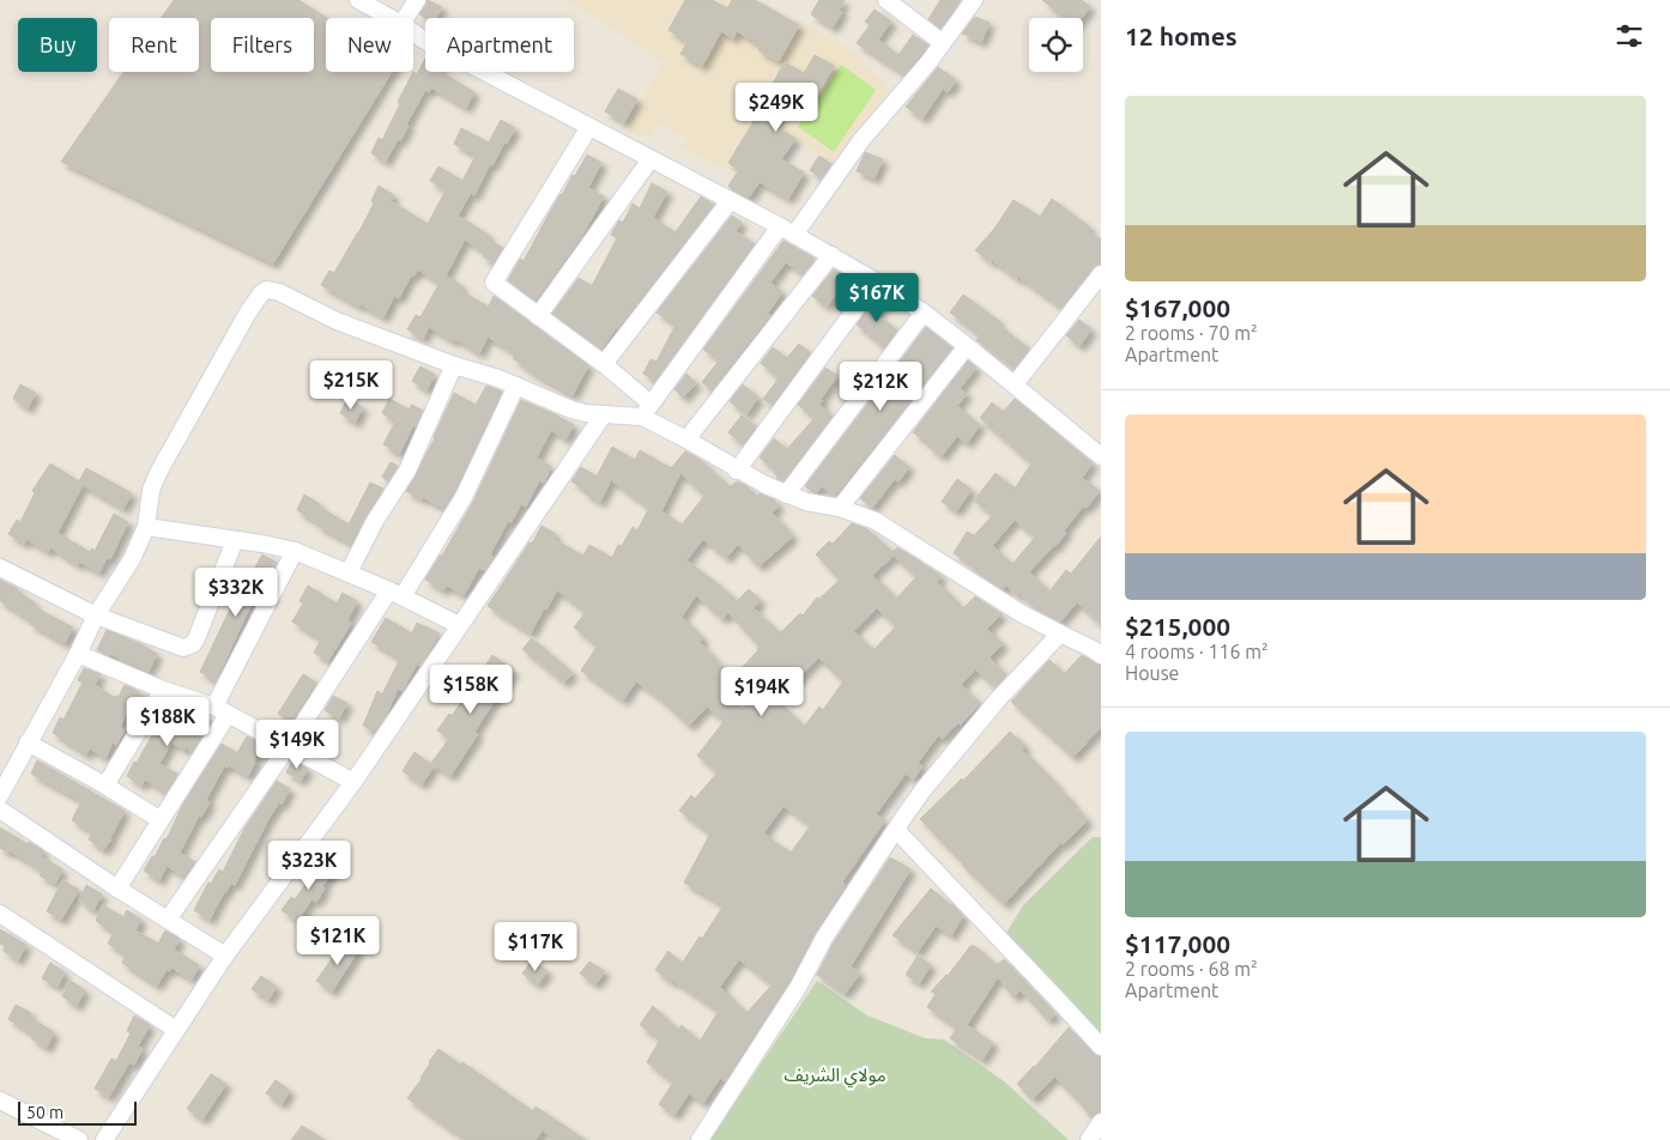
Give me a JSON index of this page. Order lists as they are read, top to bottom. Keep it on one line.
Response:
{"parks":["مولاي الشريف"],"scale_bar":"50 m","page":{"heading":"12 homes","chip":["Buy","Rent","Filters","New","Apartment"],"list":[{"name":"$167,000","note":"2 rooms · 70 m² · Apartment"},{"name":"$215,000","note":"4 rooms · 116 m² · House"},{"name":"$117,000","note":"2 rooms · 68 m² · Apartment"}],"price":["$249K","$167K","$215K","$212K","$332K","$158K","$194K","$188K","$149K","$323K","$121K","$117K"],"scale":"50 m"}}
